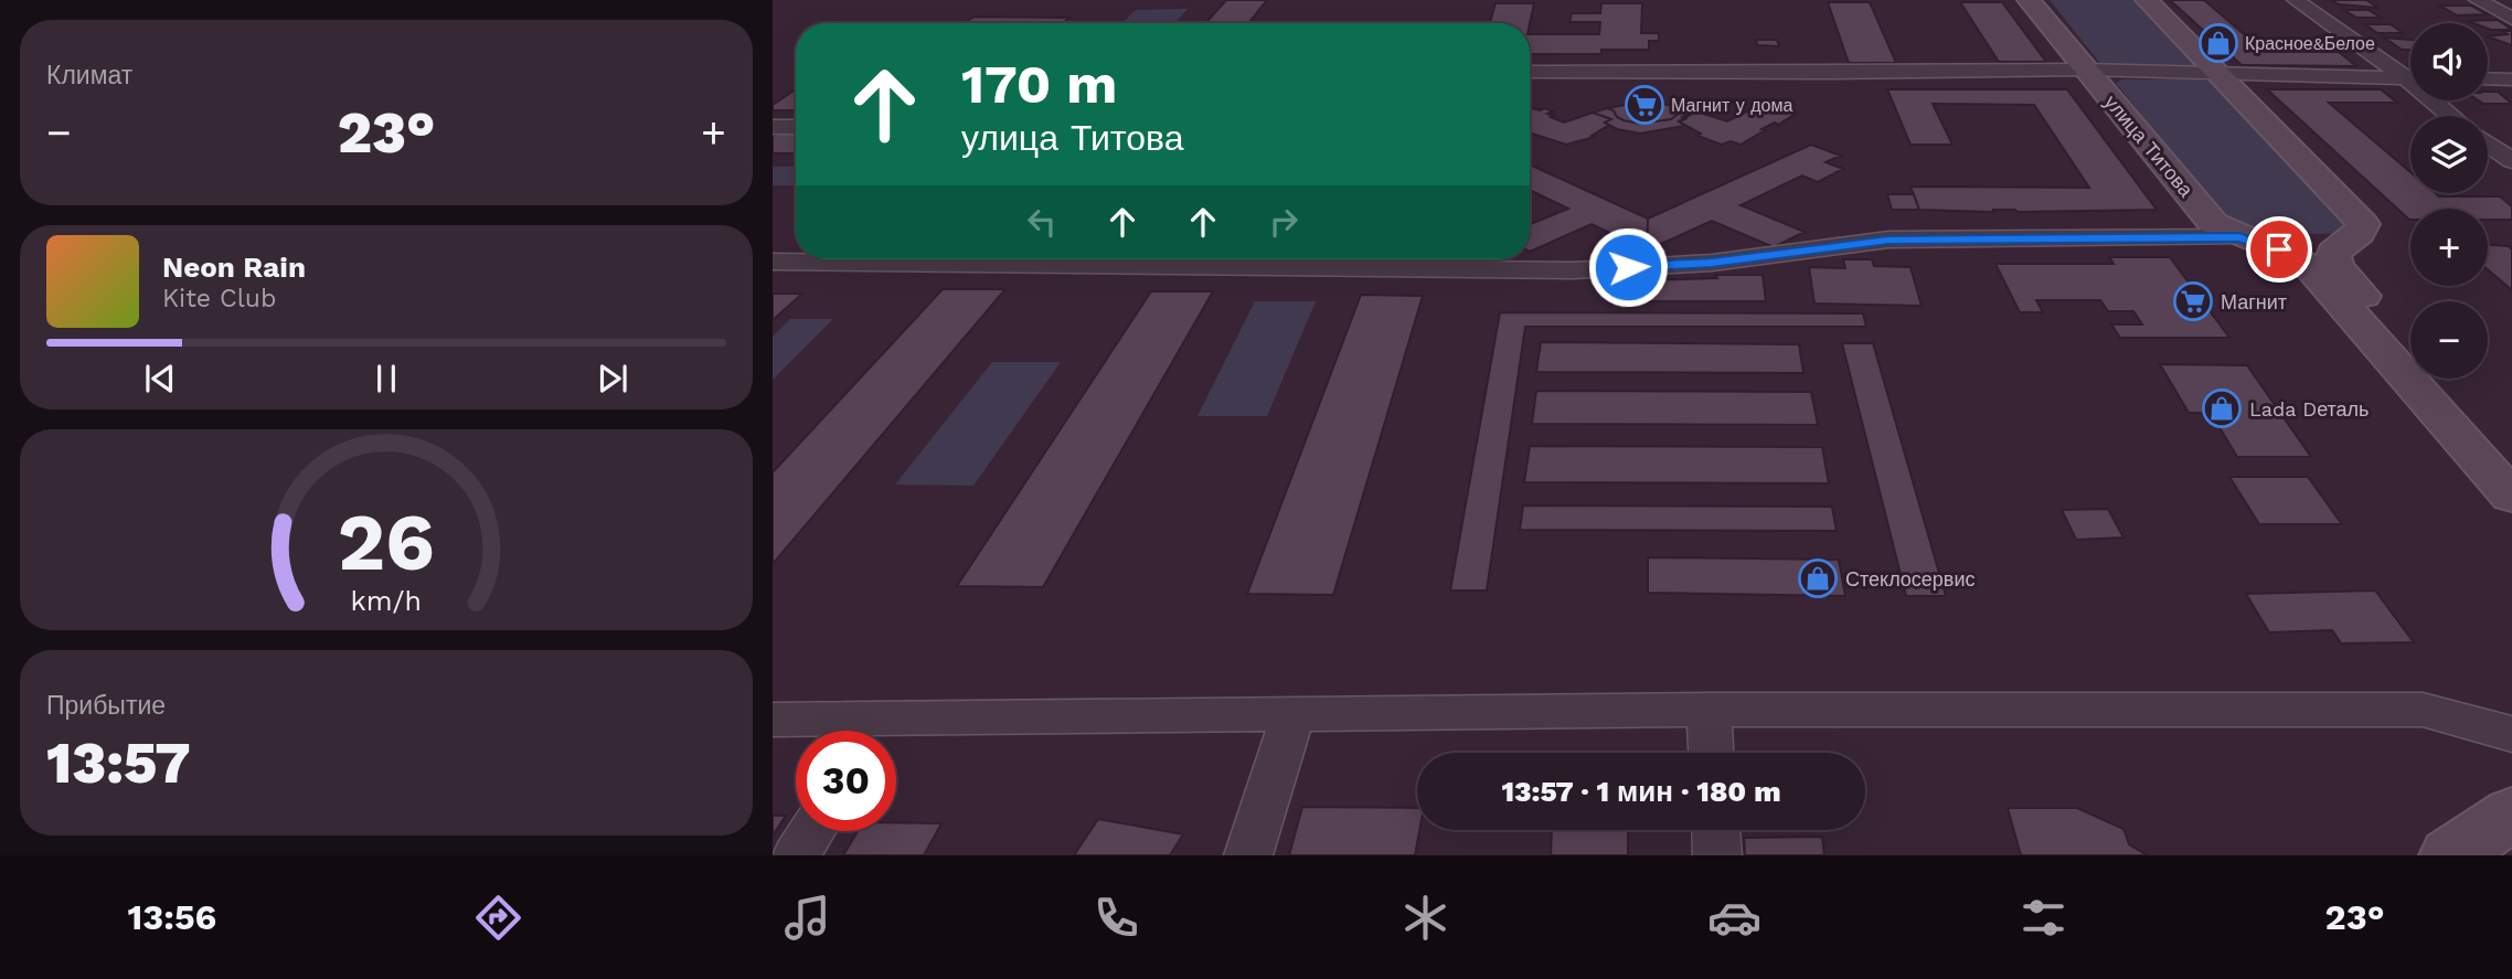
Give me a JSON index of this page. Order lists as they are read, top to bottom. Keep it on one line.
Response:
{"streets":{"street":["улица Титова"]},"places":{"shop":["Красное&Белое","Lada Dеталь","Стеклосервис"],"supermarket":["Магнит у дома","Магнит"]},"page":{"tile":["Климат",["Прибытие","13:57"]],"map_buttons":["+","−"],"turn":["170 m","улица Титова"],"heat":["−","23°","+"],"song":["Neon Rain","Kite Club"],"limit":"30","trip":"13:57 · 1 мин · 180 m","tabs":["13:56","23°"],"gauge":["26","km/h"]}}
